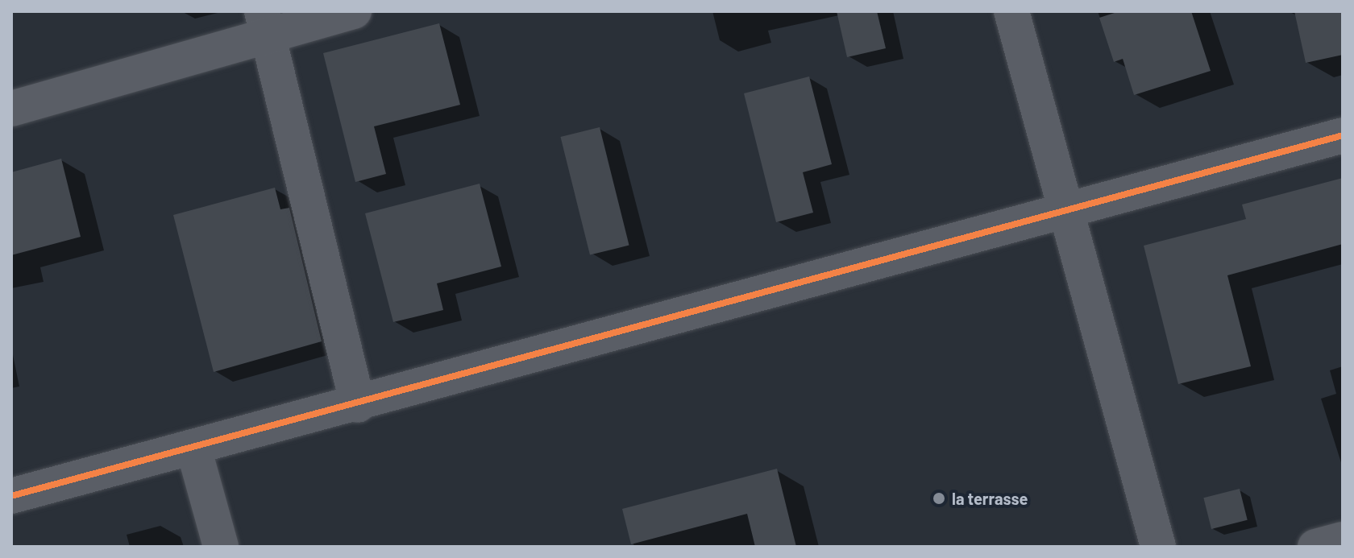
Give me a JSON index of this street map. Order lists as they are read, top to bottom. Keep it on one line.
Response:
{"places":["la terrasse"]}
